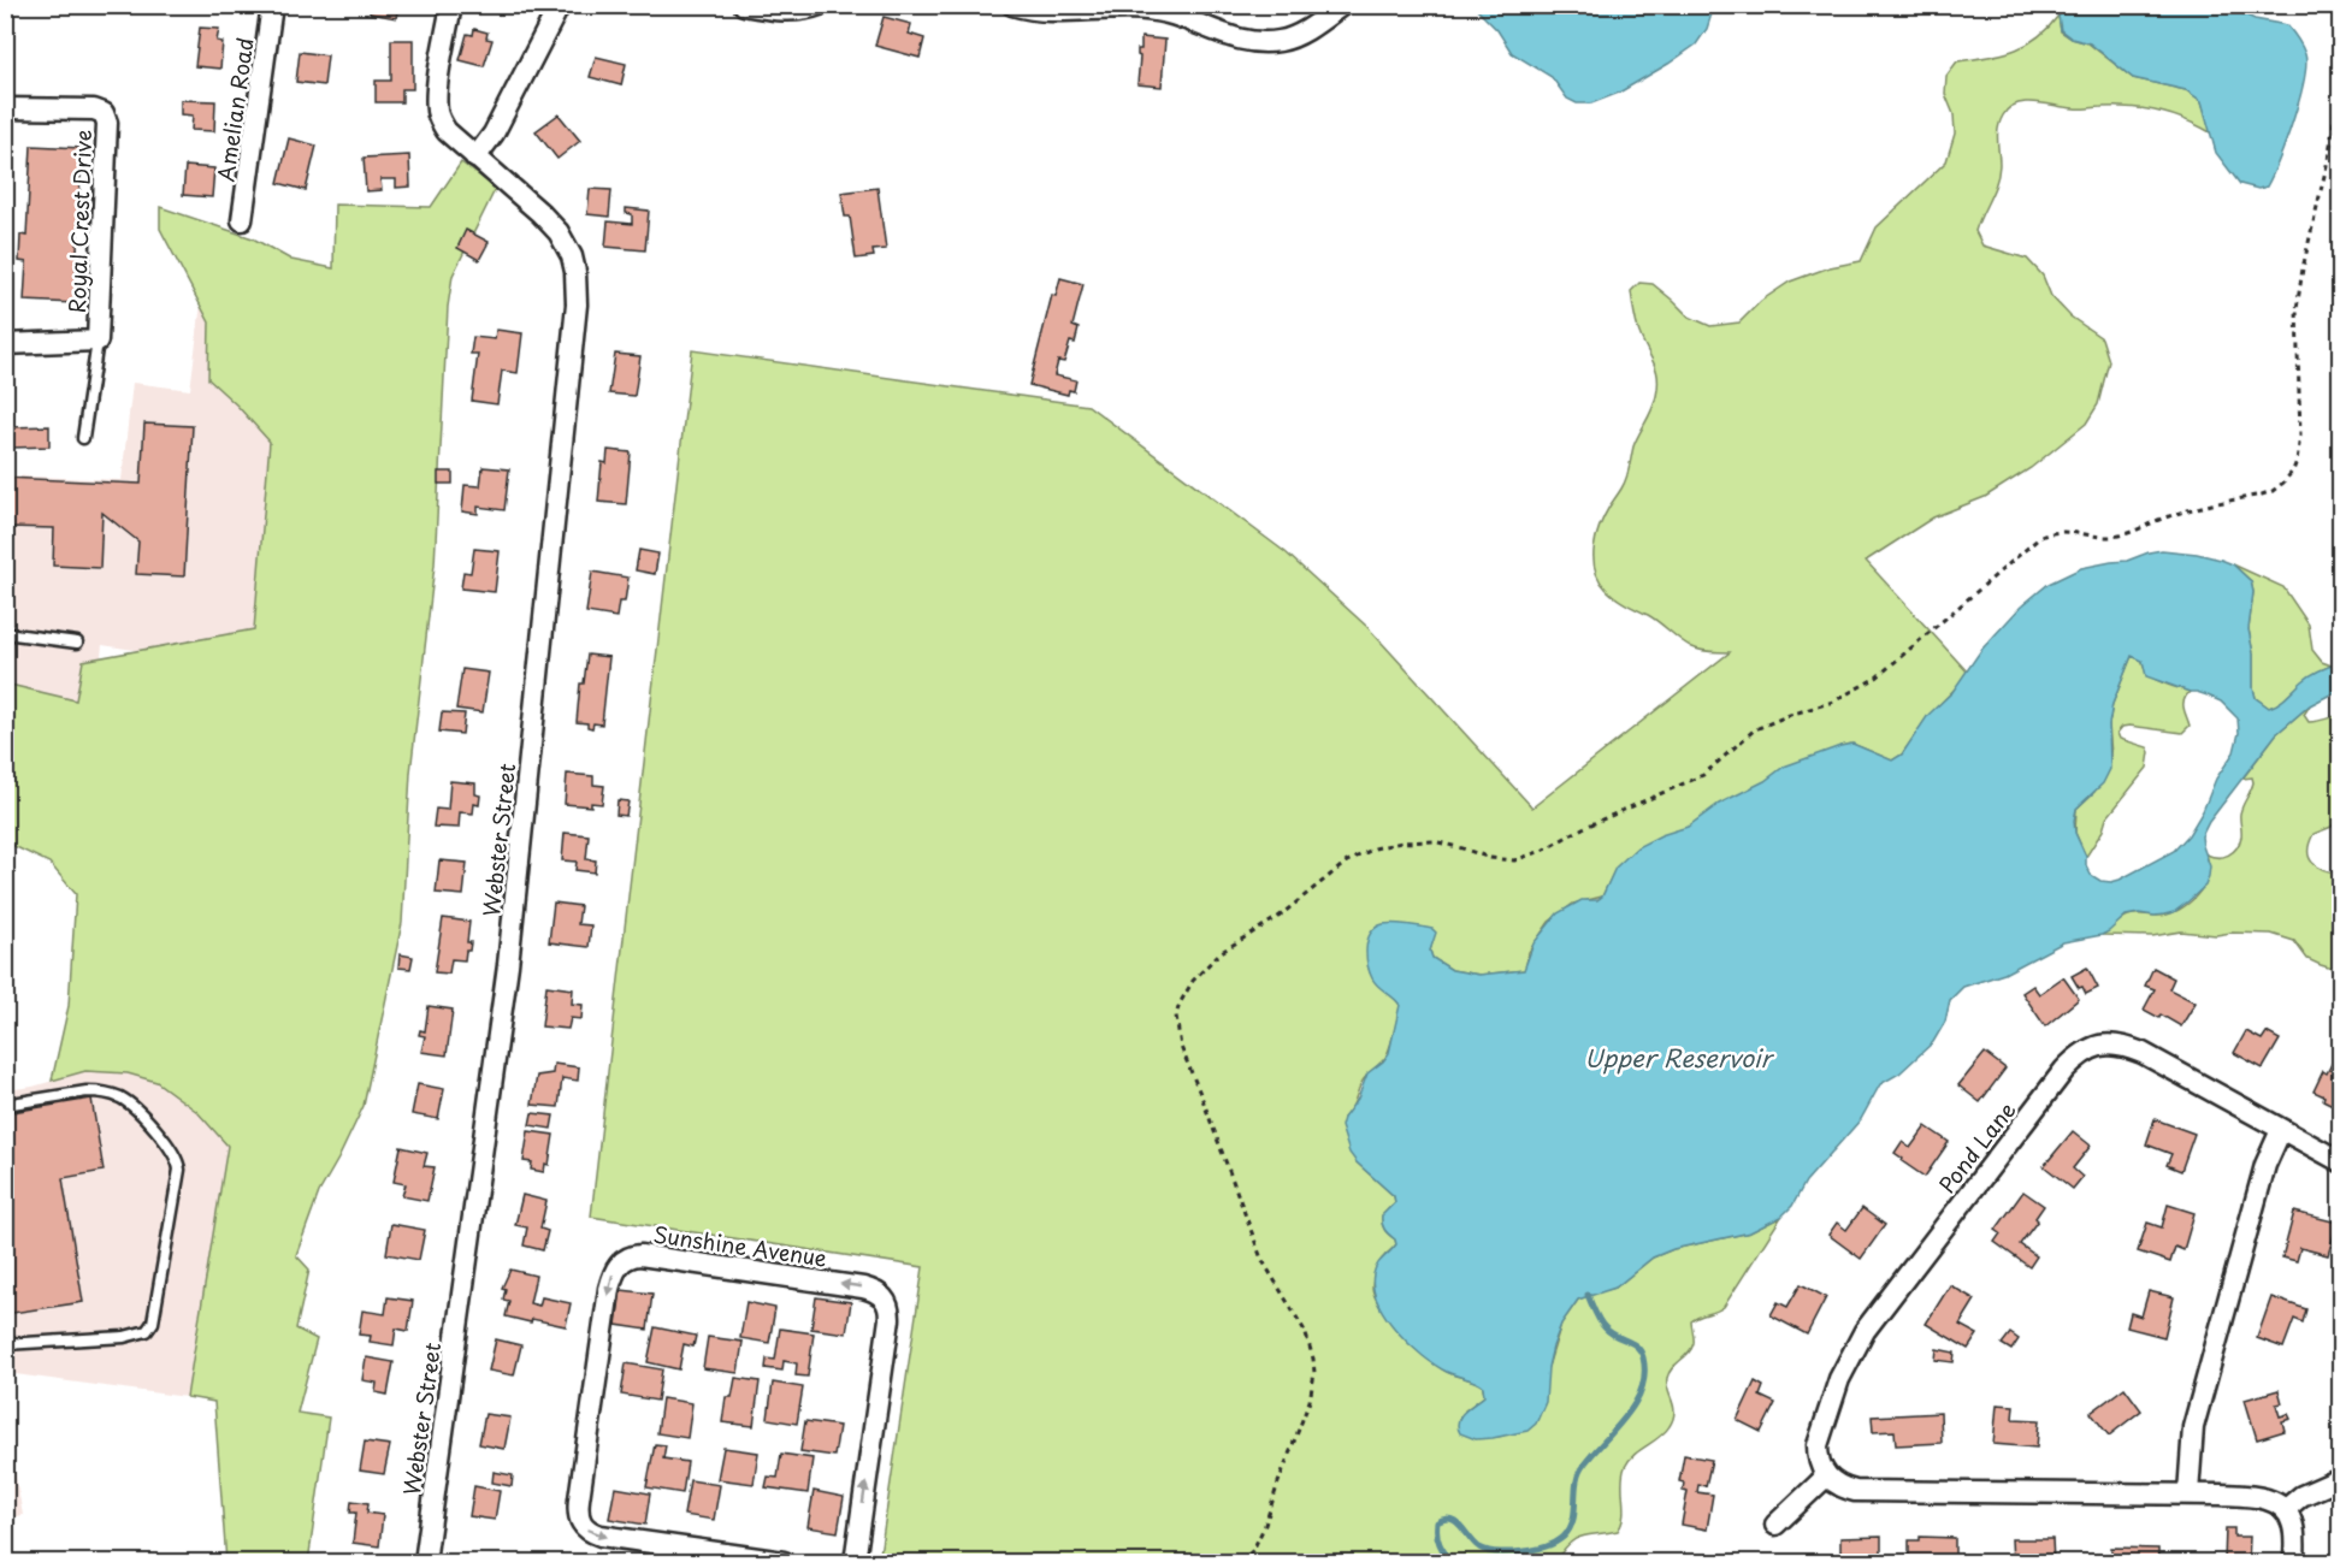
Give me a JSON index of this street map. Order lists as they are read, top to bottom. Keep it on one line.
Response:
{"streets":{"street":["Amelian Road","Royal Crest Drive","Webster Street","Pond Lane","Sunshine Avenue"]},"water":["Upper Reservoir"]}
